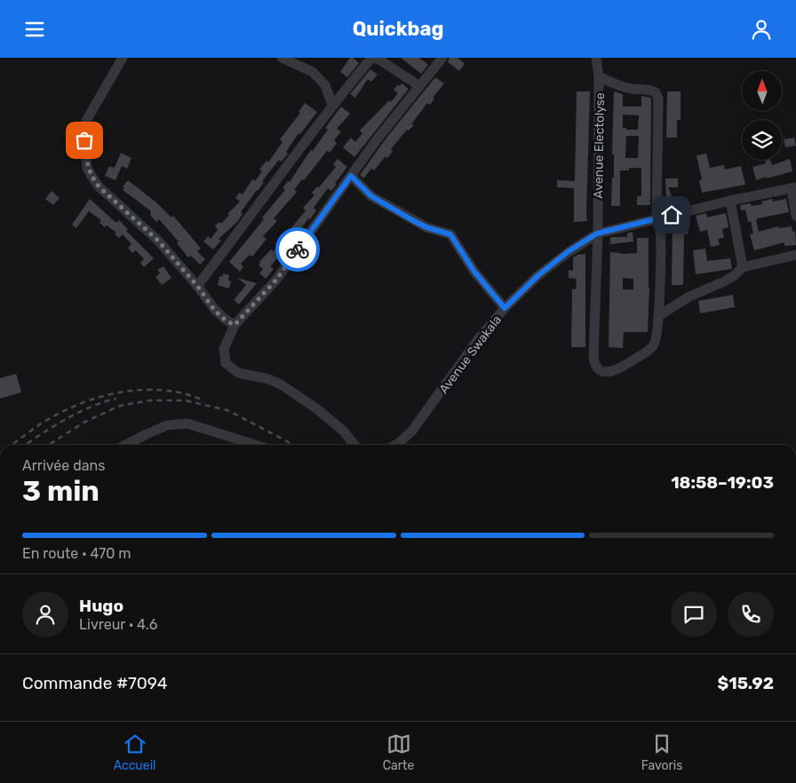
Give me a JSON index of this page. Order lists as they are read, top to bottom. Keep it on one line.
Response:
{"streets":{"street":["Avenue Electolyse","Avenue Swakala"]},"crossings":[["Avenue Electolyse","Avenue Swakala"]],"north":"top","page":{"header":"Quickbag","heading":["3 min","Arrivée dans","18:58–19:03"],"panel":["Hugo","Livreur · 4.6","Commande #7094","$15.92"],"bar":"En route · 470 m","tabs":["Accueil","Carte","Favoris"]}}
